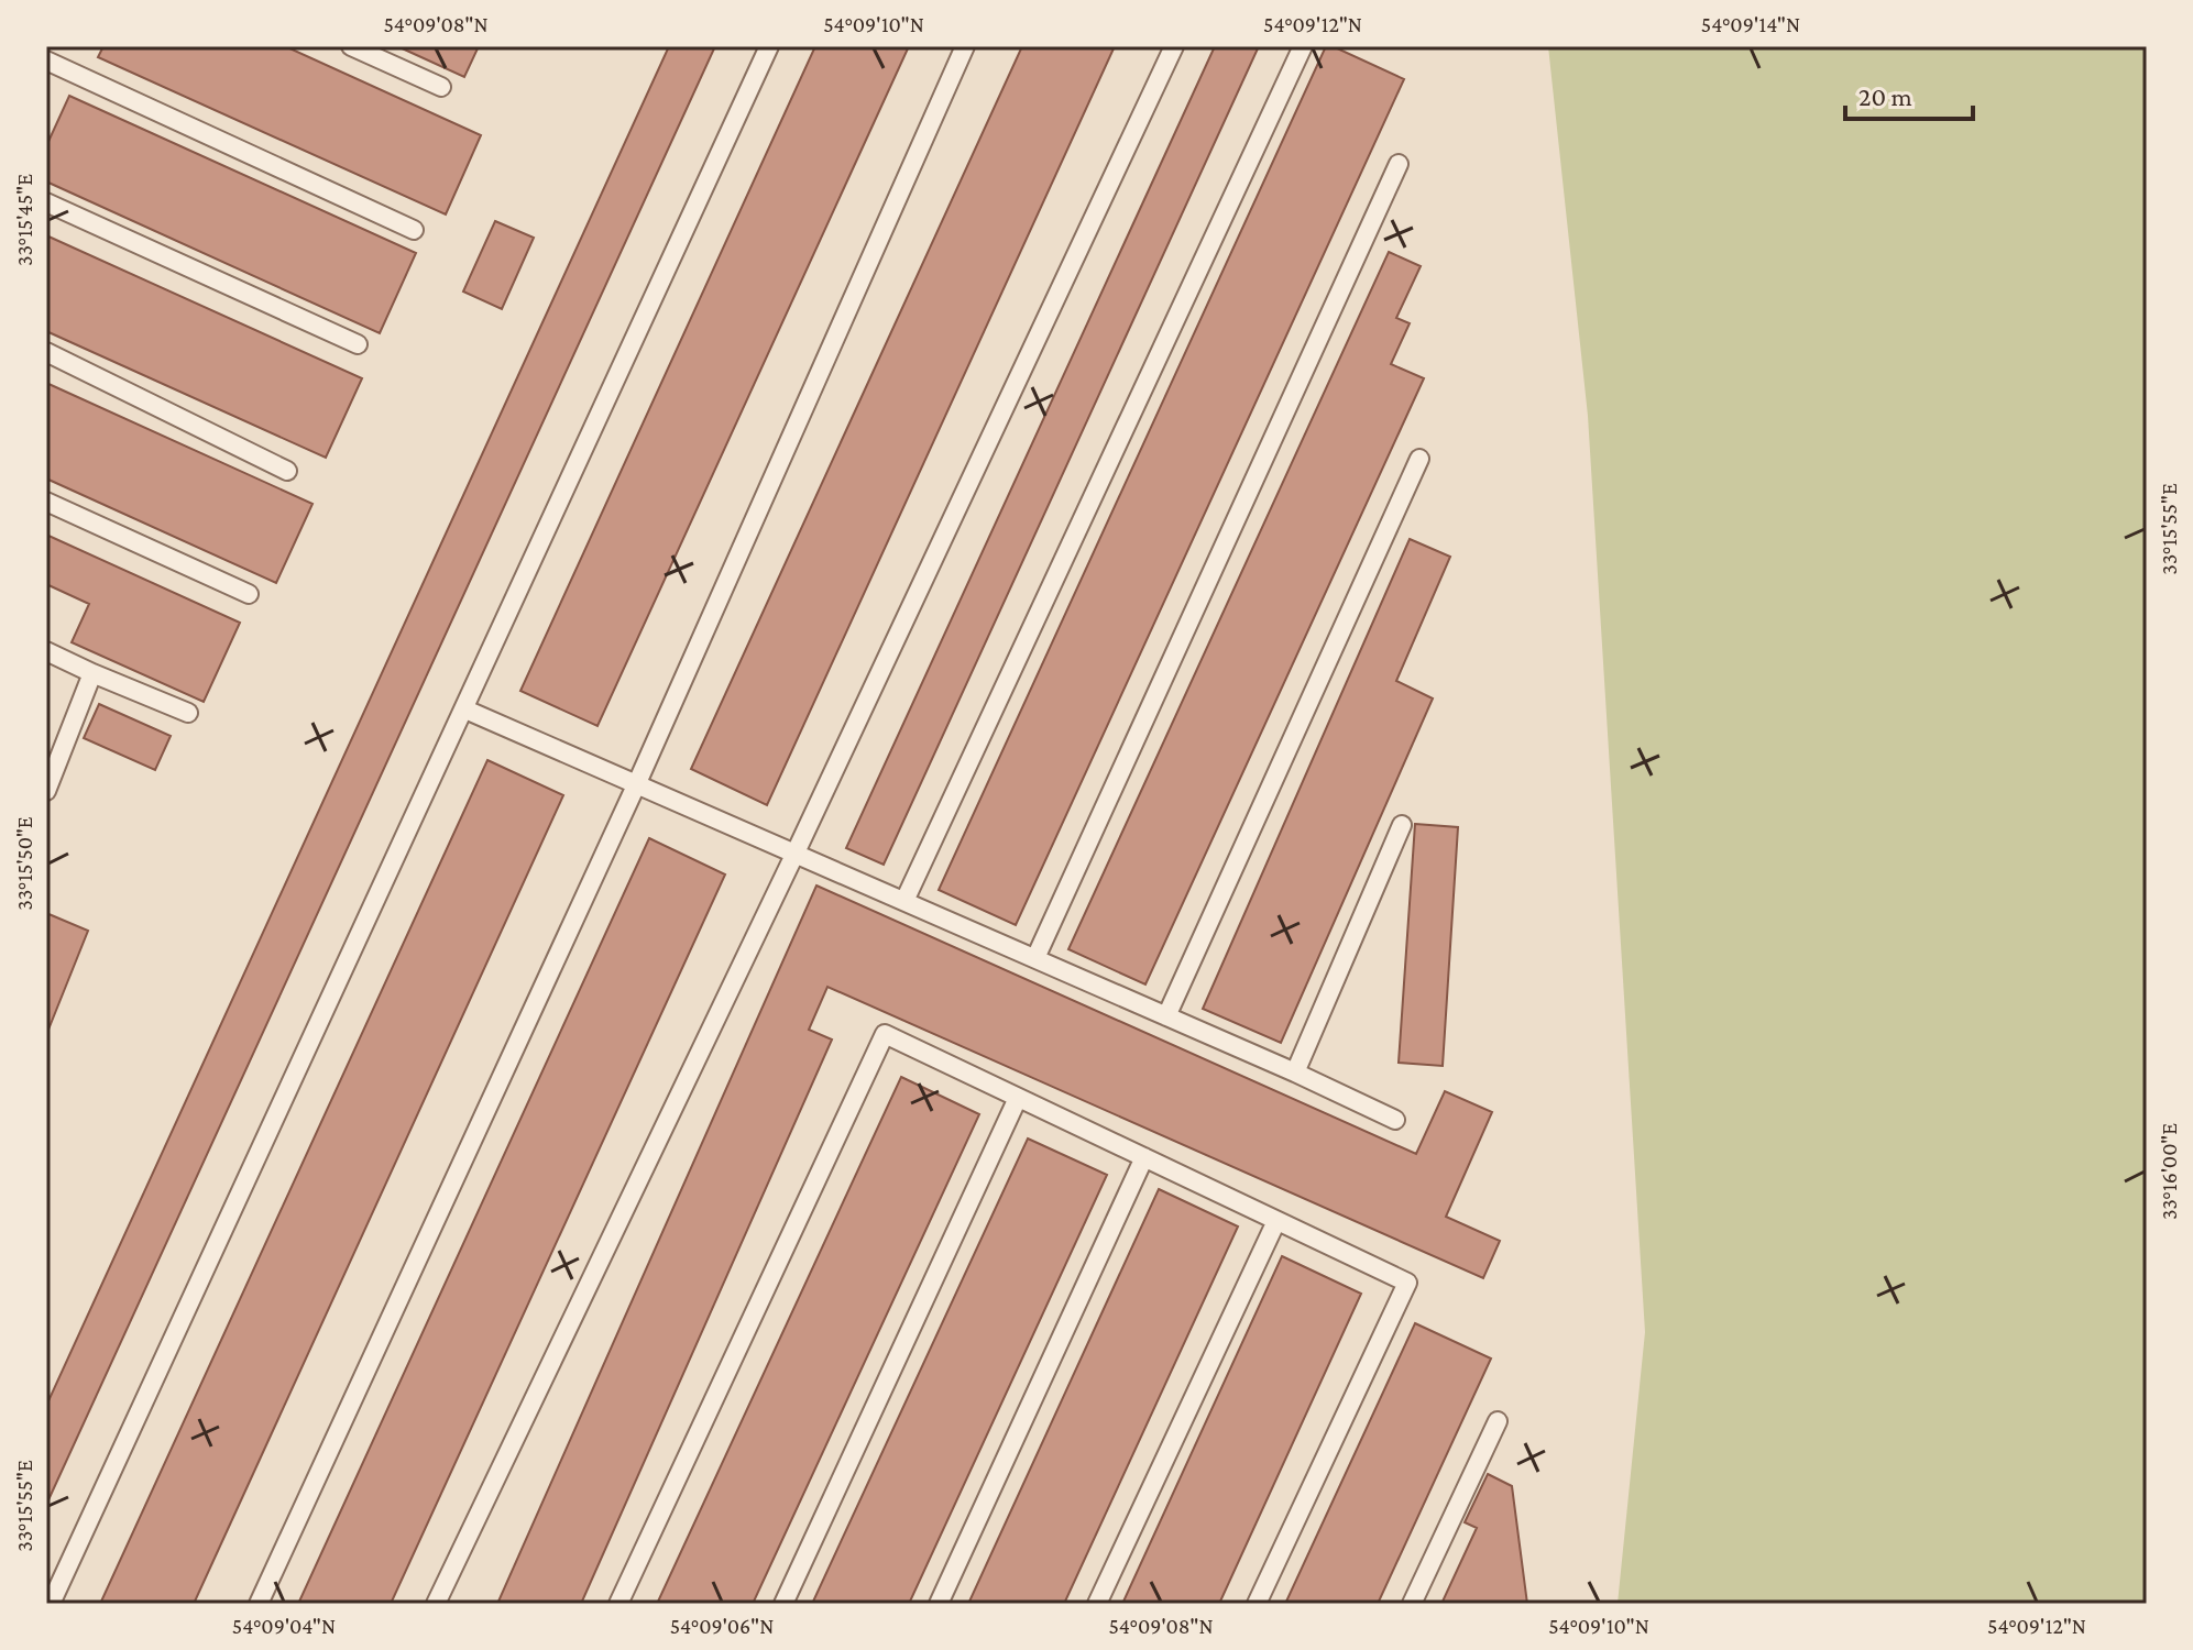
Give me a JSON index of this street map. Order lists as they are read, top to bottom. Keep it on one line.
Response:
{"scale_bar":"20 m","coordinates":["54°09'08\"N","54°09'10\"N","54°09'12\"N","54°09'14\"N","33°15'45\"E","33°15'55\"E","33°15'50\"E","33°16'00\"E","54°09'04\"N","54°09'06\"N"]}
